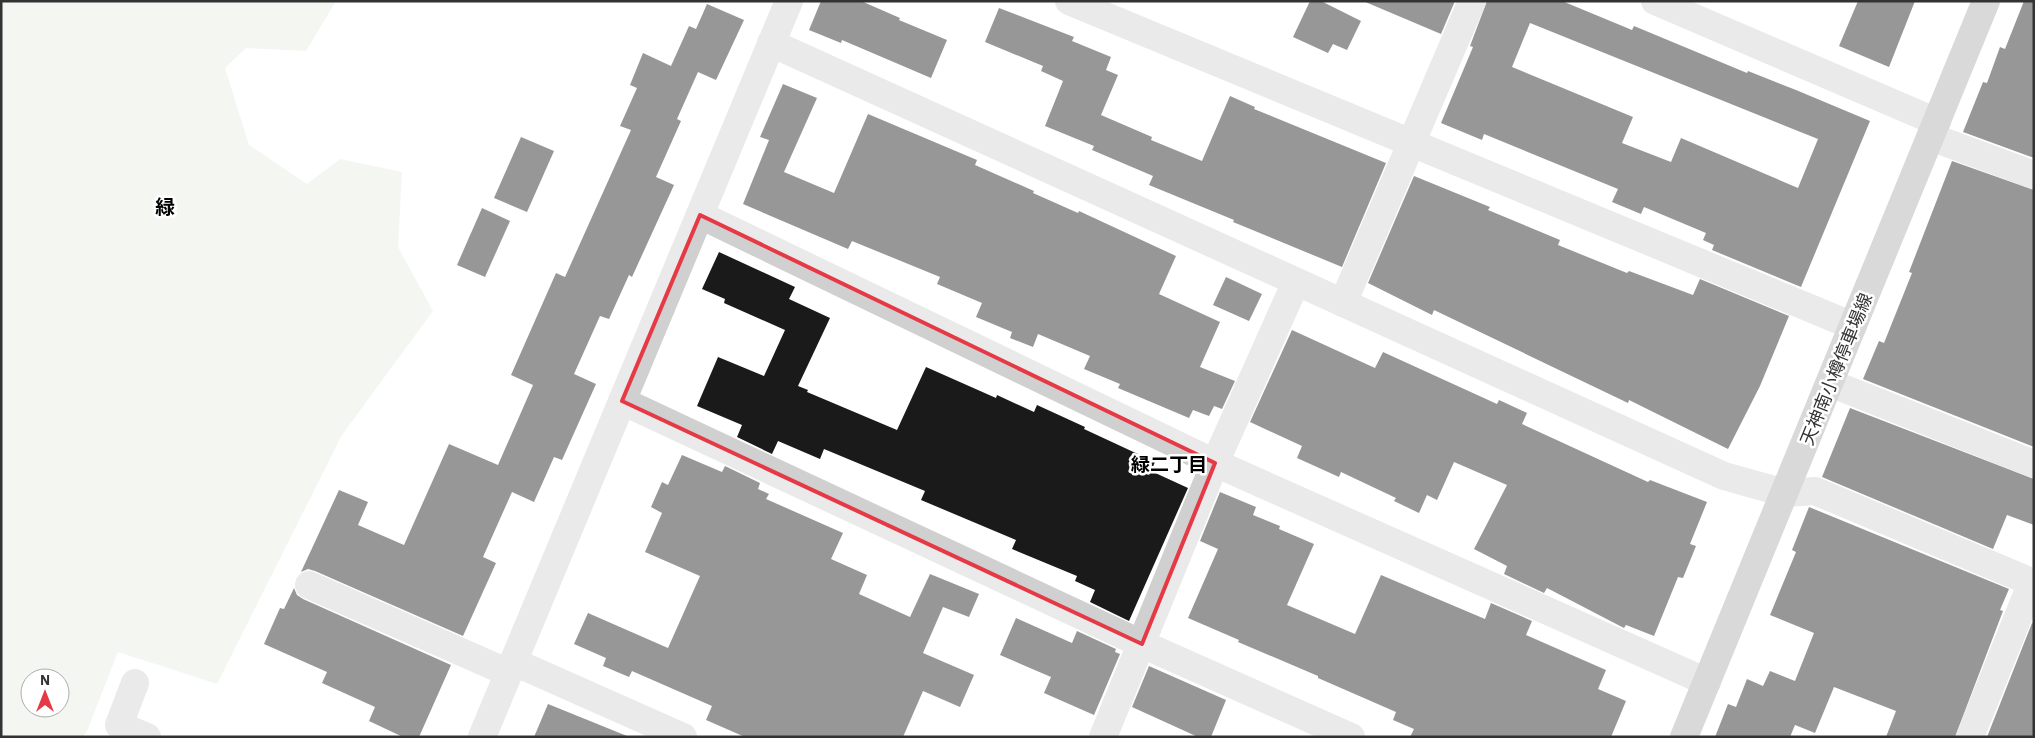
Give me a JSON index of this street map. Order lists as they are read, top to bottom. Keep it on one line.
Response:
{"streets":{"main road":["天神南小樽停車場線"]},"districts":["緑","緑二丁目"],"north":"top"}
